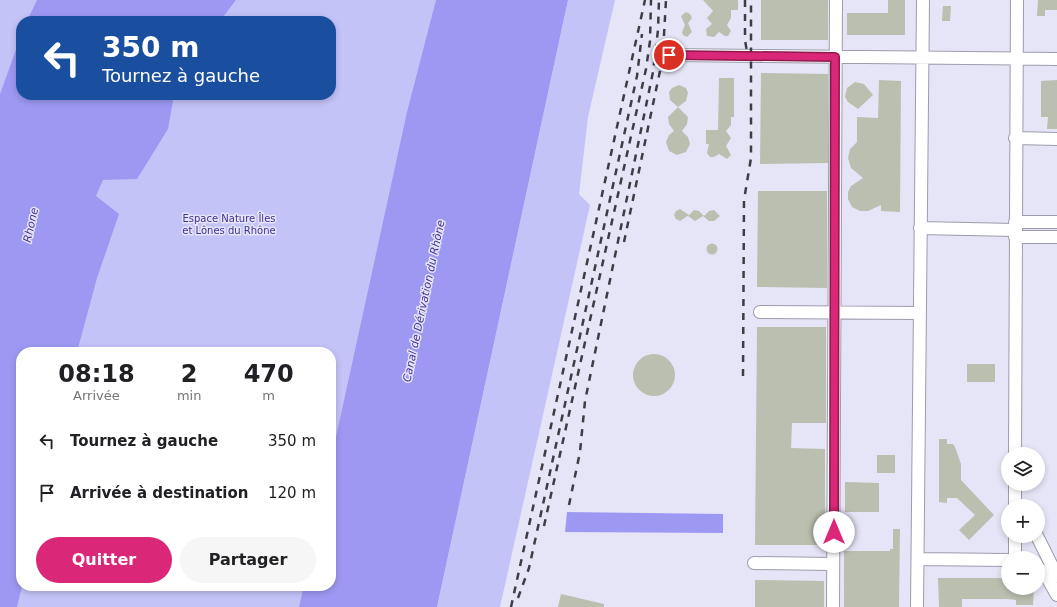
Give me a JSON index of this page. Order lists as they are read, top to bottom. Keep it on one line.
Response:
{"water":["Rhone","Canal de Dérivation du Rhône"],"parks":["Espace Nature Îles et Lônes du Rhône"],"page":{"turn":["350 m","Tournez à gauche"],"eta":["08:18","Arrivée","2","min","470","m"],"list":[{"name":"Tournez à gauche","value":"350 m"},{"name":"Arrivée à destination","value":"120 m"}],"map_buttons":["+","−"],"buttons":["Quitter","Partager"]}}
